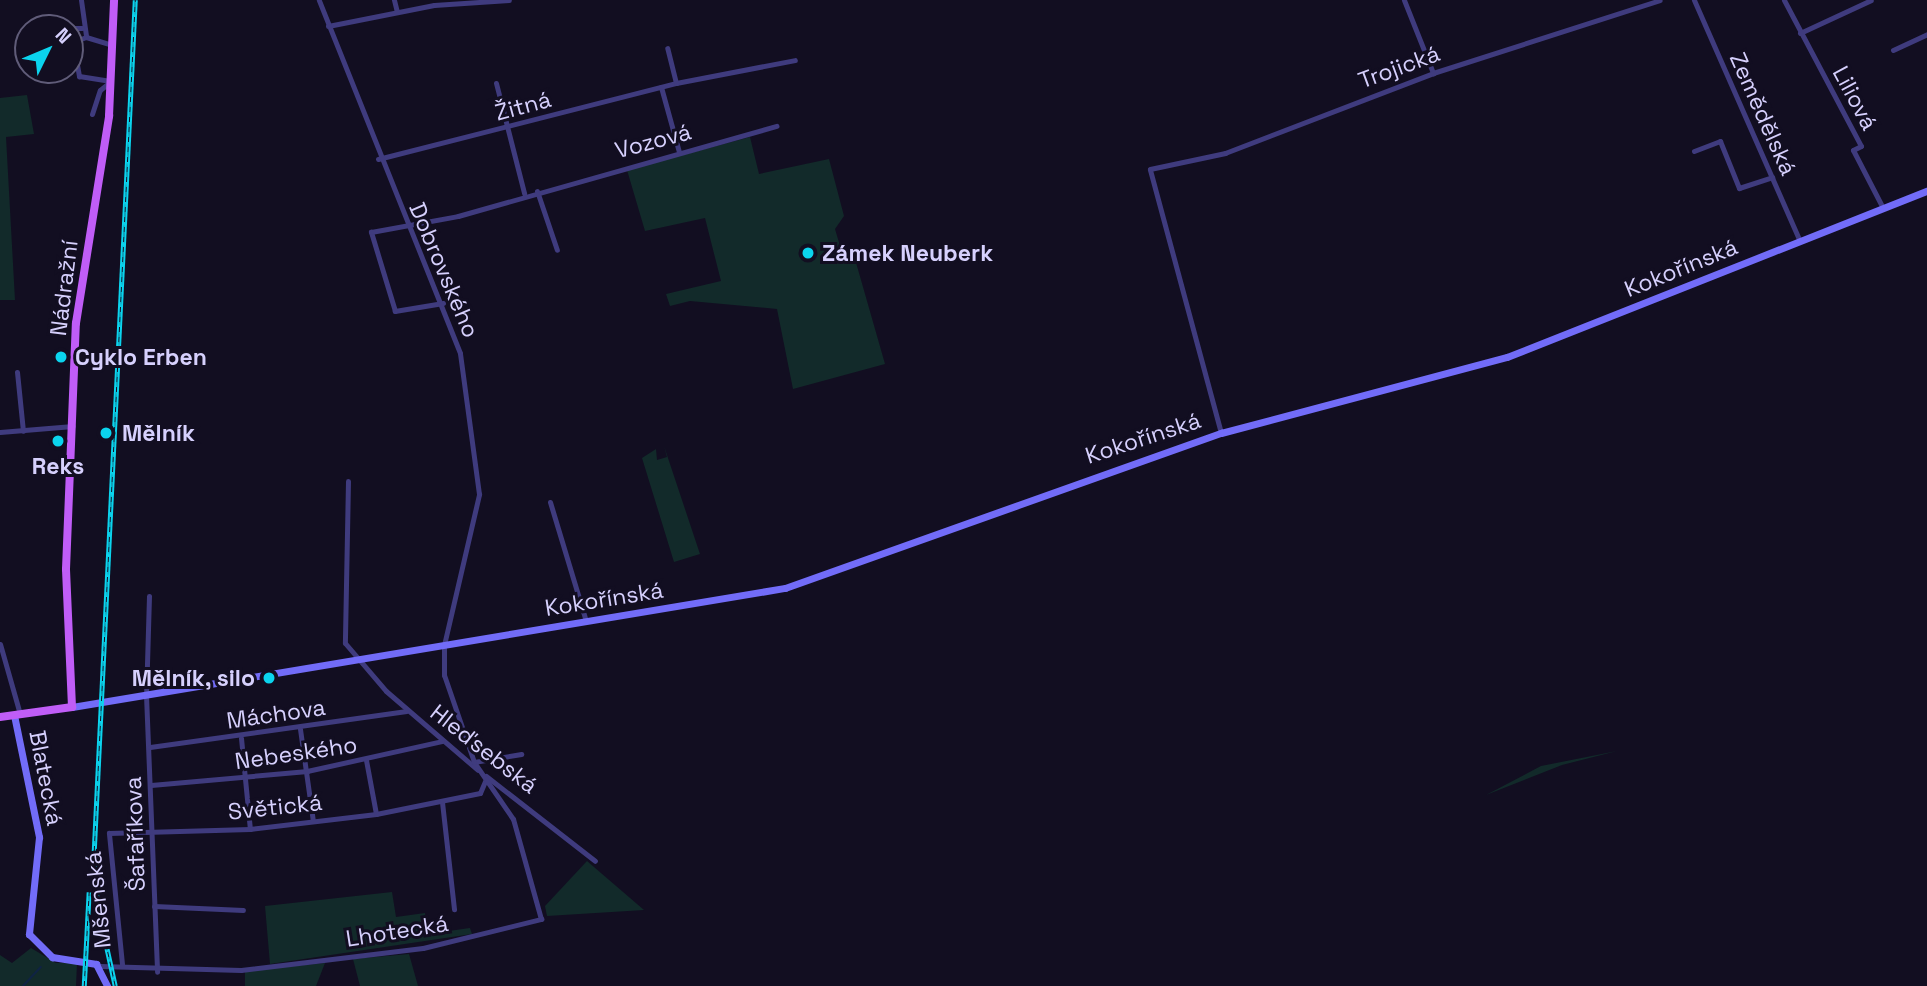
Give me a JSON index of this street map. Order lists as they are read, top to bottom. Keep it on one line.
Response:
{"streets":{"main road":["Kokořínská","Nádražní","Blatecká"],"street":["Trojická","Liliová","Žitná","Zemědělská","Vozová","Dobrovského","Máchova","Hleďsebská","Nebeského","Světická","Šafaříkova","Mšenská","Lhotecká"]},"crossings":[["Trojická","Kokořínská"],["Liliová","Kokořínská"],["Žitná","Dobrovského"],["Zemědělská","Kokořínská"],["Vozová","Dobrovského"],["Kokořínská","Dobrovského"],["Kokořínská","Nádražní"],["Kokořínská","Hleďsebská"],["Kokořínská","Blatecká"],["Kokořínská","Šafaříkova"],["Dobrovského","Hleďsebská"],["Dobrovského","Světická"],["Dobrovského","Lhotecká"],["Máchova","Hleďsebská"],["Máchova","Šafaříkova"],["Hleďsebská","Nebeského"],["Hleďsebská","Světická"],["Hleďsebská","Lhotecká"],["Nebeského","Šafaříkova"],["Blatecká","Lhotecká"],["Světická","Šafaříkova"],["Světická","Mšenská"],["Světická","Lhotecká"],["Šafaříkova","Lhotecká"],["Mšenská","Lhotecká"]],"places":["Zámek Neuberk","Cyklo Erben","Mělník","Reks","Mělník, silo"],"north":"top right"}
